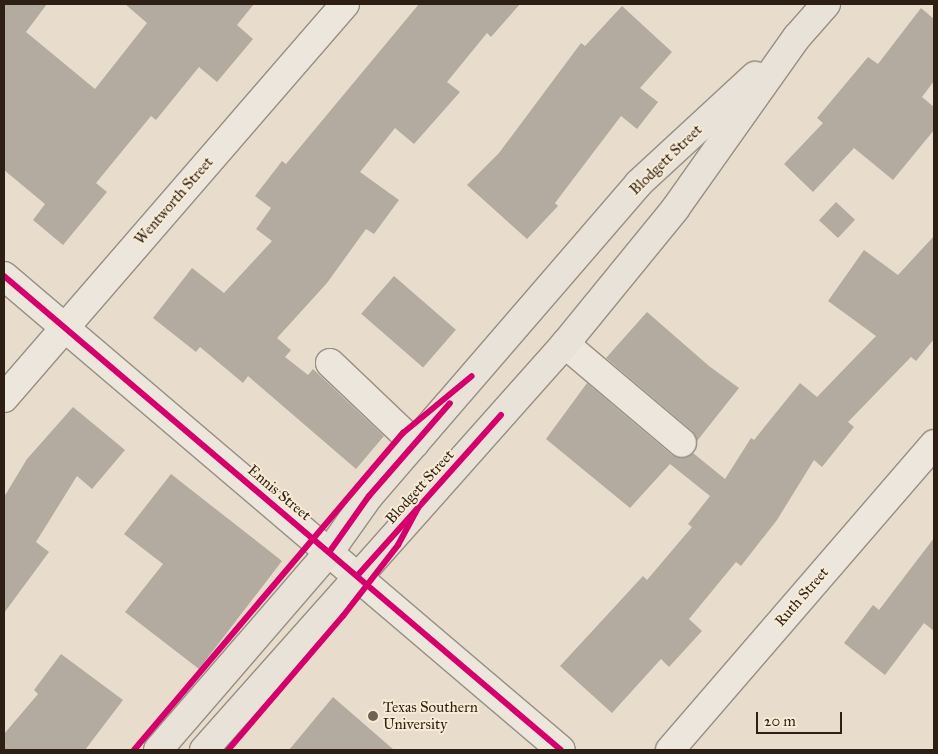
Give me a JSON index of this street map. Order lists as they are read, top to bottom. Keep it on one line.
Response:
{"streets":{"main road":["Blodgett Street"],"street":["Wentworth Street","Ennis Street","Ruth Street"]},"crossings":[["Blodgett Street","Ennis Street"],["Wentworth Street","Ennis Street"]],"places":["Texas Southern University"],"scale_bar":"20 m"}
